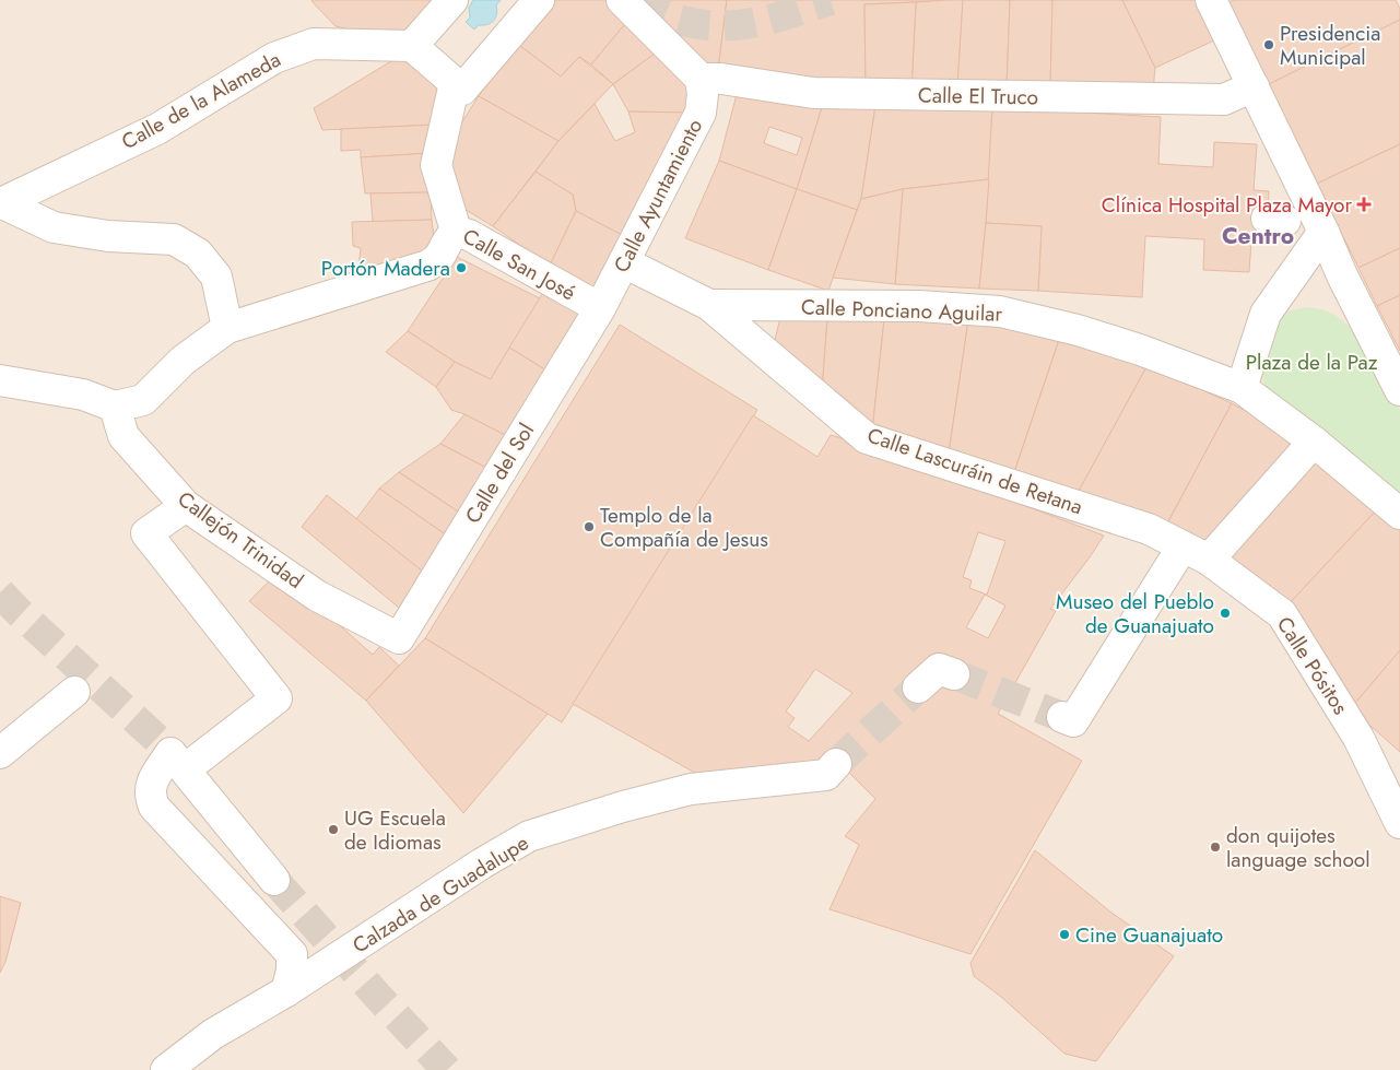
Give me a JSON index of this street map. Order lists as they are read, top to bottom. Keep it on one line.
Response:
{"streets":{"street":["Calle El Truco","Calle de la Alameda","Calle Ayuntamiento","Calle San José","Calle Ponciano Aguilar","Calle Lascuráin de Retana","Calle del Sol","Callejón Trinidad","Calle Pósitos","Calzada de Guadalupe"]},"crossings":[["Calle El Truco","Calle Ayuntamiento"],["Calle Ayuntamiento","Calle San José"],["Calle Ayuntamiento","Calle del Sol"],["Calle San José","Calle del Sol"],["Calle Ponciano Aguilar","Calle Lascuráin de Retana"],["Calle Lascuráin de Retana","Calle Pósitos"],["Calle del Sol","Callejón Trinidad"]],"districts":["Centro"],"parks":["Plaza de la Paz"],"places":{"other":["Presidencia Municipal","Portón Madera","Templo de la Compañía de Jesus","Museo del Pueblo de Guanajuato","UG Escuela de Idiomas","don quijotes language school","Cine Guanajuato"],"health":["Clínica Hospital Plaza Mayor"]}}
